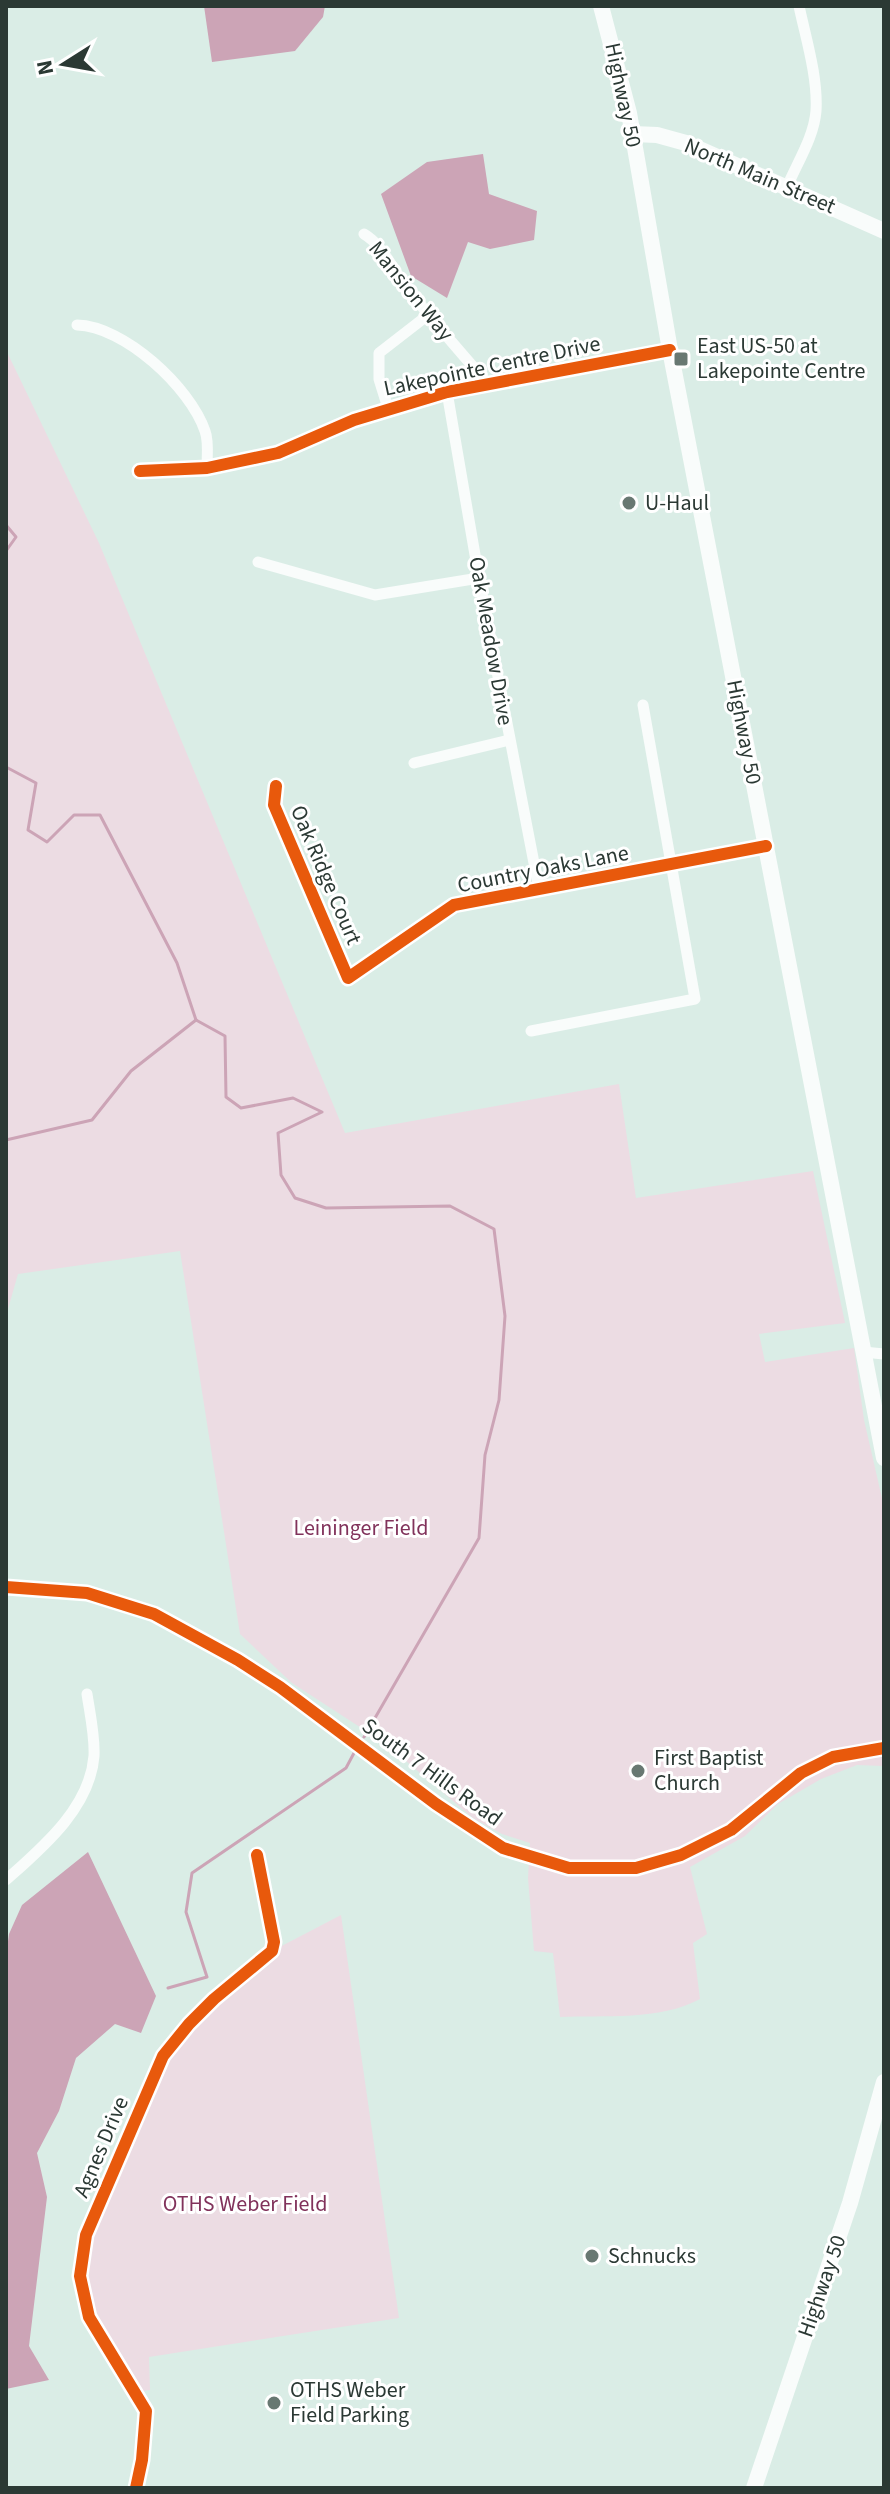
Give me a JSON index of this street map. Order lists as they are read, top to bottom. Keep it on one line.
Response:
{"streets":{"main road":["Highway 50","North Main Street"],"street":["Mansion Way","Lakepointe Centre Drive","Oak Meadow Drive","Country Oaks Lane","Oak Ridge Court","South 7 Hills Road","Agnes Drive"]},"crossings":[["Highway 50","North Main Street"],["Highway 50","Lakepointe Centre Drive"],["Highway 50","Country Oaks Lane"],["Mansion Way","Lakepointe Centre Drive"],["Lakepointe Centre Drive","Oak Meadow Drive"],["Oak Meadow Drive","Country Oaks Lane"],["Country Oaks Lane","Oak Ridge Court"]],"parks":["Leininger Field","OTHS Weber Field"],"places":{"transit":["East US-50 at Lakepointe Centre"],"other":["U-Haul","First Baptist Church","Schnucks","OTHS Weber Field Parking"]},"north":"left"}
